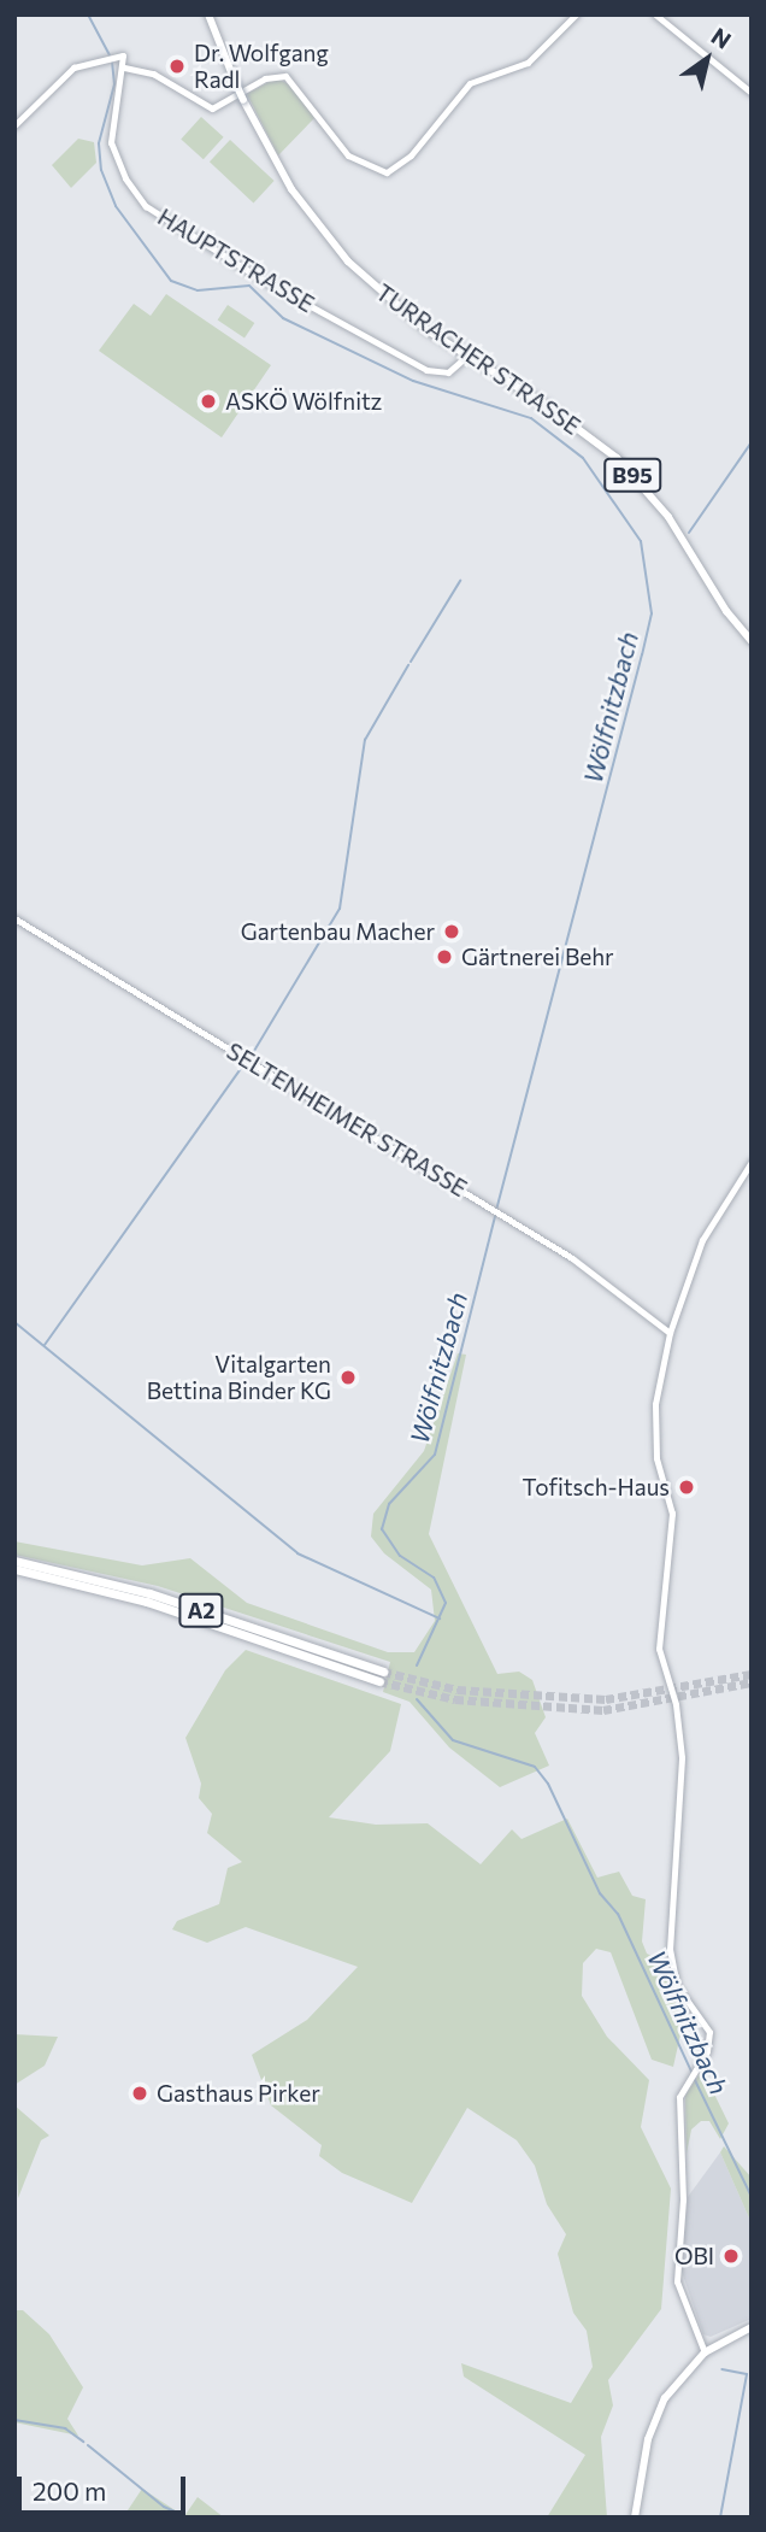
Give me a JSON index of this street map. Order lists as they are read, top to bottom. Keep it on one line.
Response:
{"streets":{"highway":["A2"],"main road":["TURRACHER STRASSE","B95"],"street":["HAUPTSTRASSE","SELTENHEIMER STRASSE"]},"crossings":[["HAUPTSTRASSE","TURRACHER STRASSE"]],"water":["Wölfnitzbach"],"places":["Dr. Wolfgang Radl","ASKÖ Wölfnitz","Gartenbau Macher","Gärtnerei Behr","Vitalgarten Bettina Binder KG","Tofitsch-Haus","Gasthaus Pirker","OBI"],"scale_bar":"200 m","north":"top right"}
